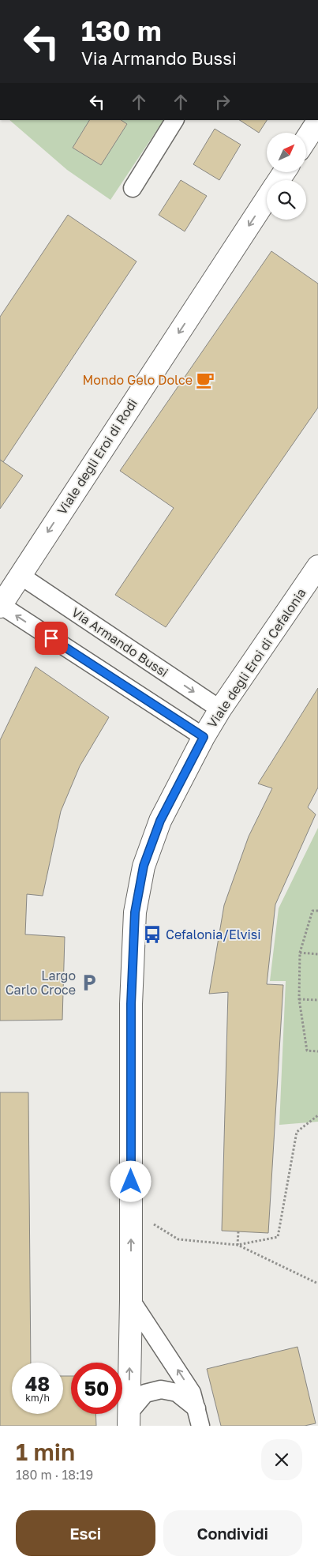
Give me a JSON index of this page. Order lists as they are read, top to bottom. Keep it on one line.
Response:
{"streets":{"main road":["Viale degli Eroi di Rodi","Viale degli Eroi di Cefalonia"],"street":["Via Armando Bussi"]},"crossings":[["Viale degli Eroi di Rodi","Via Armando Bussi"],["Via Armando Bussi","Viale degli Eroi di Cefalonia"]],"one_way":["Viale degli Eroi di Rodi"],"places":{"cafe":["Mondo Gelo Dolce"],"bus stop":["Cefalonia/Elvisi"],"parking":["Largo Carlo Croce"]},"north":"top right","page":{"turn":["130 m","Via Armando Bussi"],"speed":"48 km/h","limit":"50","heading":["1 min","180 m · 18:19"],"buttons":["Esci","Condividi"]}}
